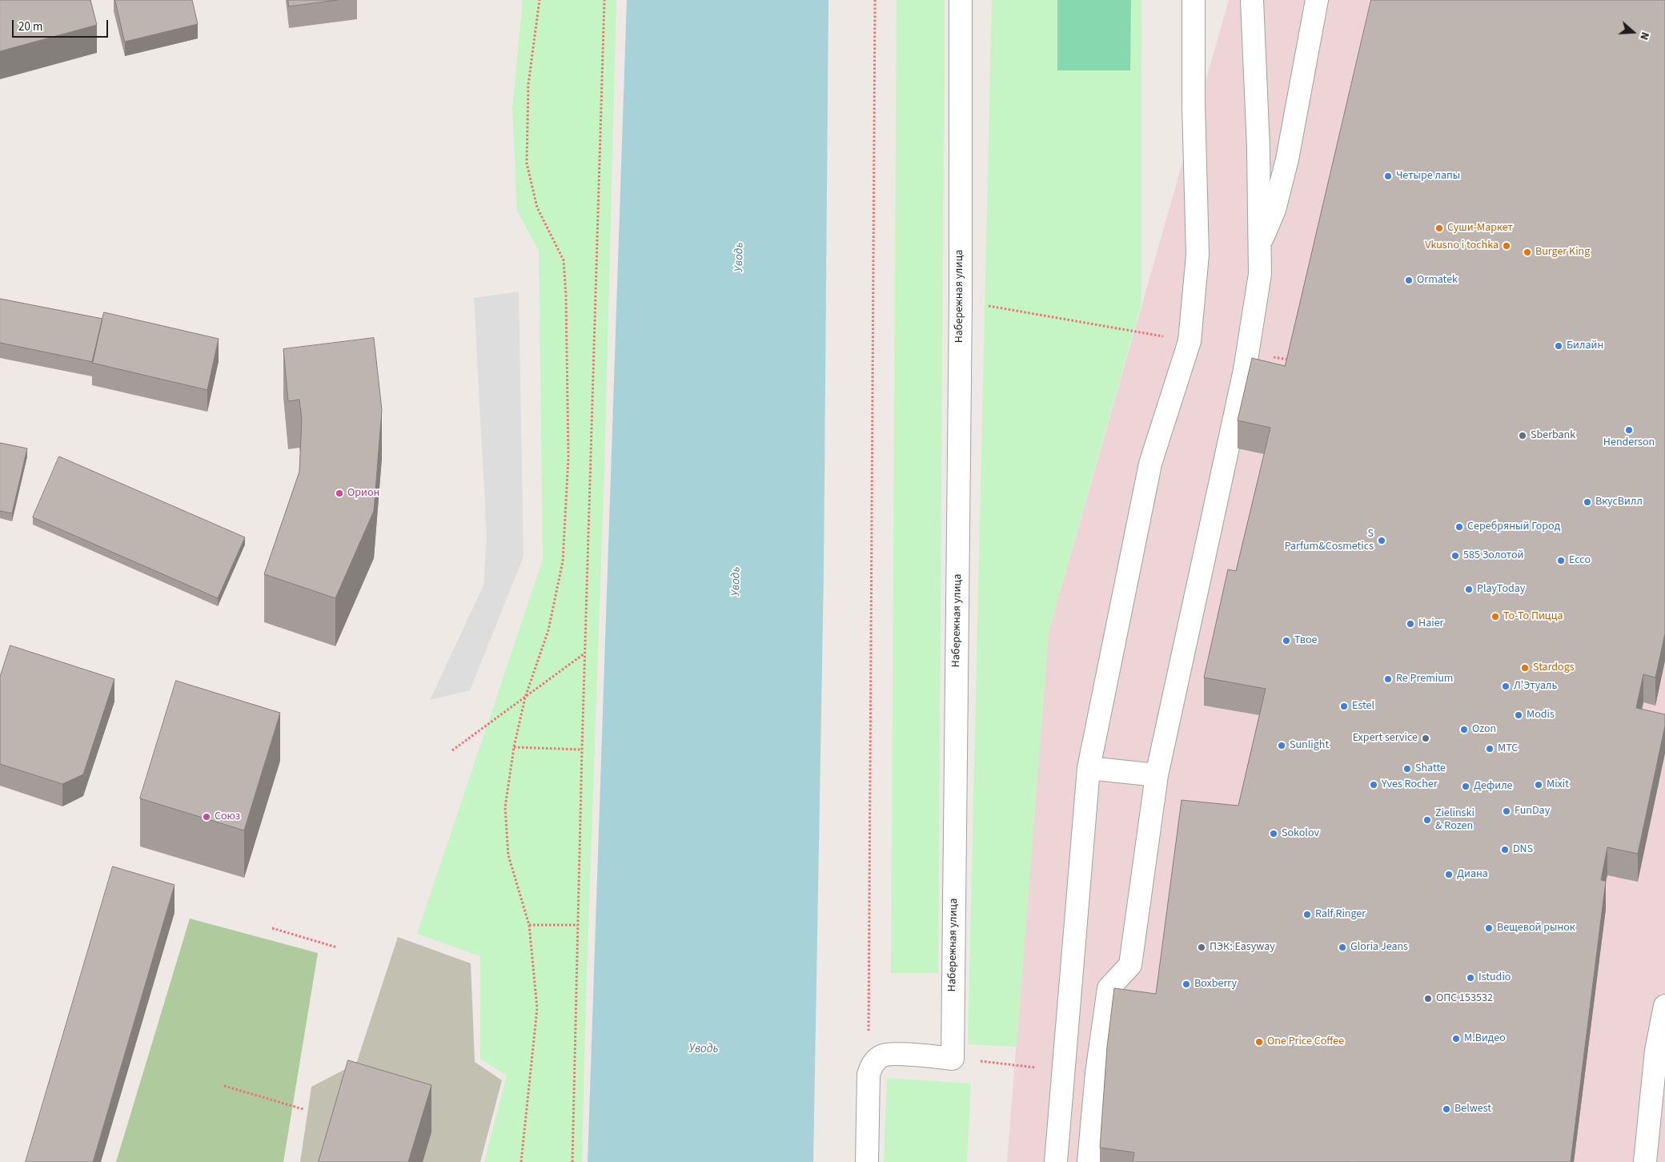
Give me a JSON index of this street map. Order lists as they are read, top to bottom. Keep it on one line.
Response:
{"streets":{"street":["Набережная улица"]},"water":["Уводь"],"places":["Четыре лапы","Суши-Маркет","Vkusno i tochka","Burger King","Ormatek","Билайн","Henderson","Sberbank","Орион","ВкусВилл","Серебряный Город","S Parfum&Cosmetics","585 Золотой","Ecco","PlayToday","То-То Пицца","Haier","Твое","Stardogs","Re Premium","Л'Этуаль","Estel","Modis","Ozon","Expert service","Sunlight","МТС","Shatte","Yves Rocher","Mixit","Дефиле","FunDay","Союз","Zielinski & Rozen","Sokolov","DNS","Диана","Ralf Ringer","Вещевой рынок","ПЭК: Easyway","Gloria Jeans","Istudio","Boxberry","ОПС 153532","М.Видео","One Price Coffee","Belwest"],"scale_bar":"20 m","north":"right"}
